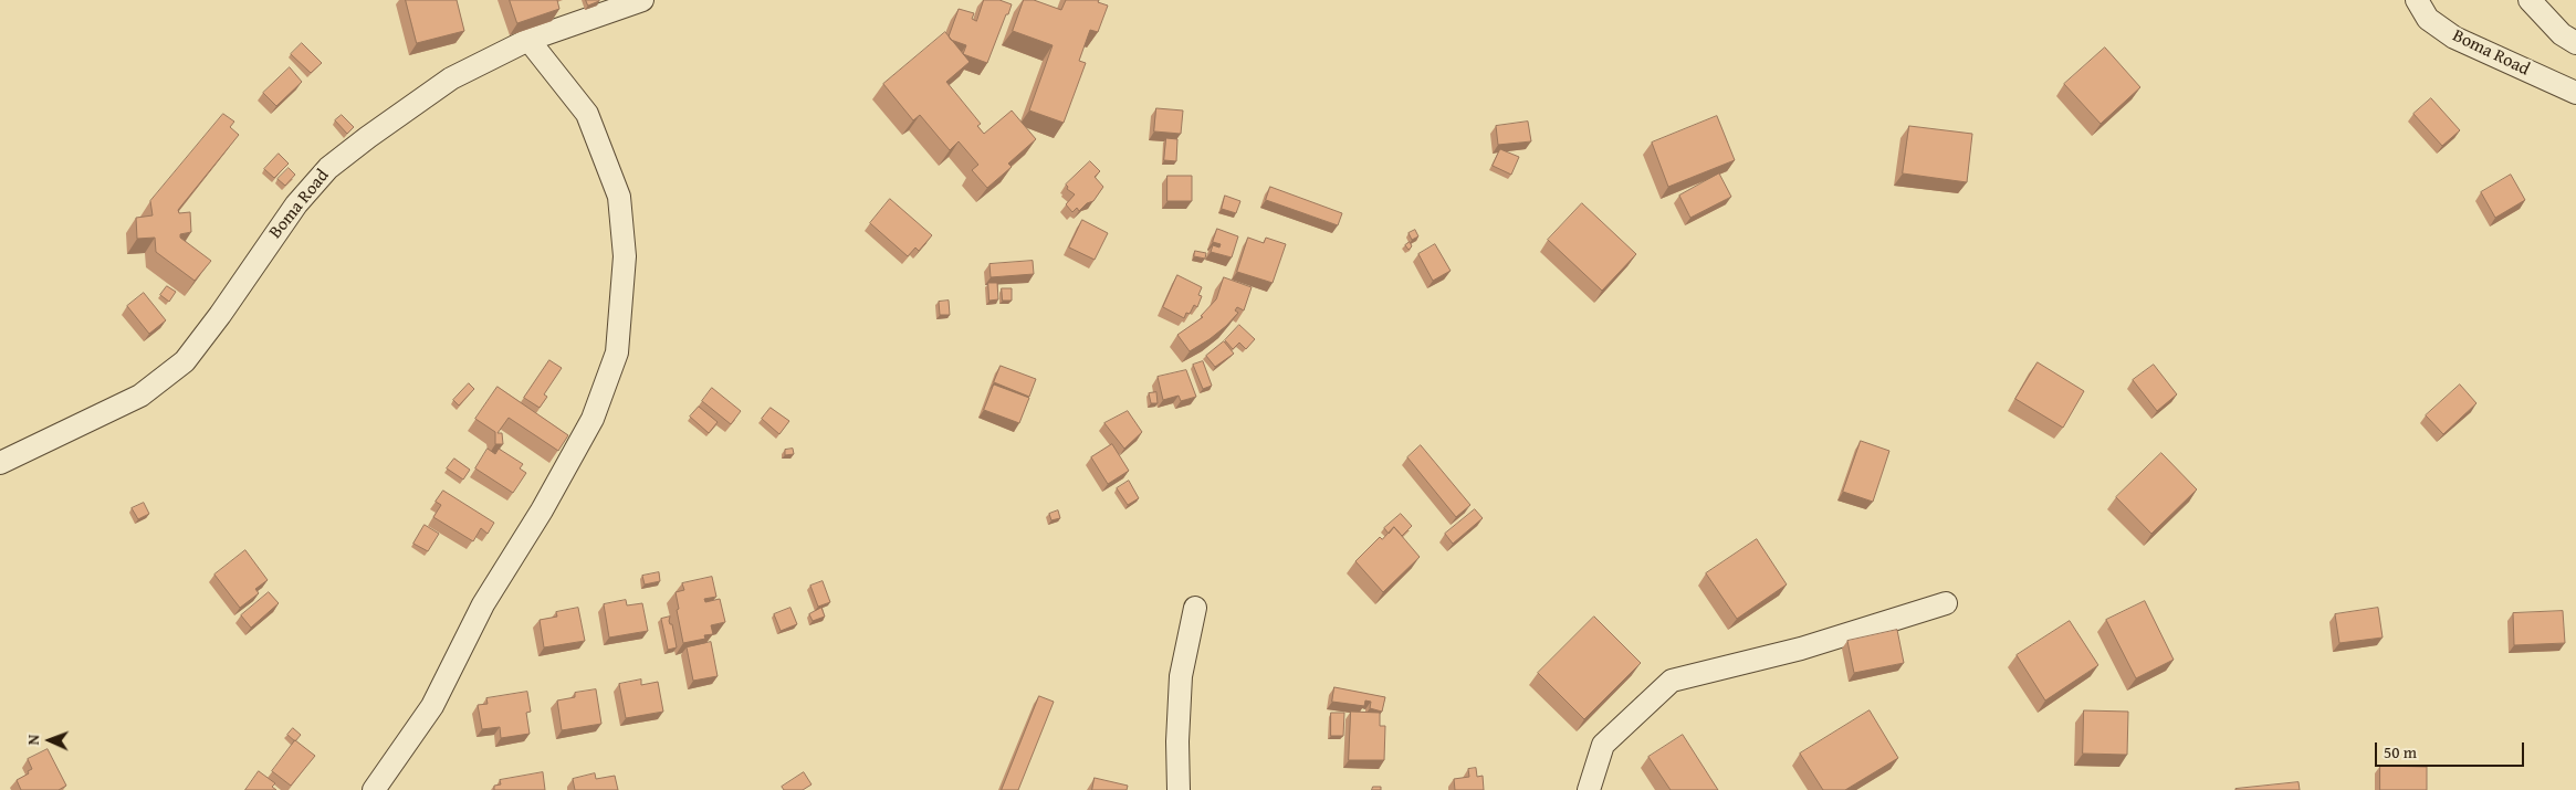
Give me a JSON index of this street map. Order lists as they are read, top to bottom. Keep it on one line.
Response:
{"streets":{"street":["Boma Road"]},"scale_bar":"50 m","north":"left"}
